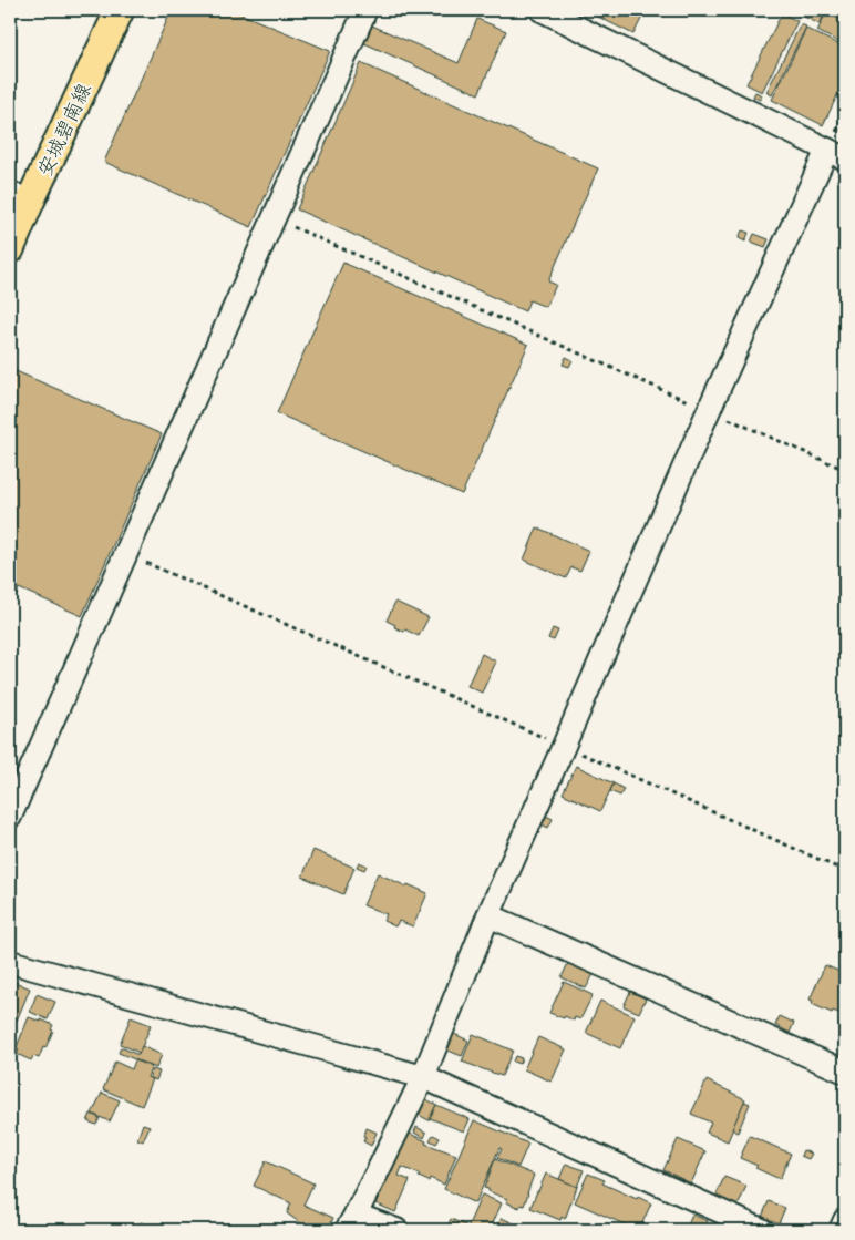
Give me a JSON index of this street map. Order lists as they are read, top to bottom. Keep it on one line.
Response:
{"streets":{"main road":["安城碧南線"]}}
